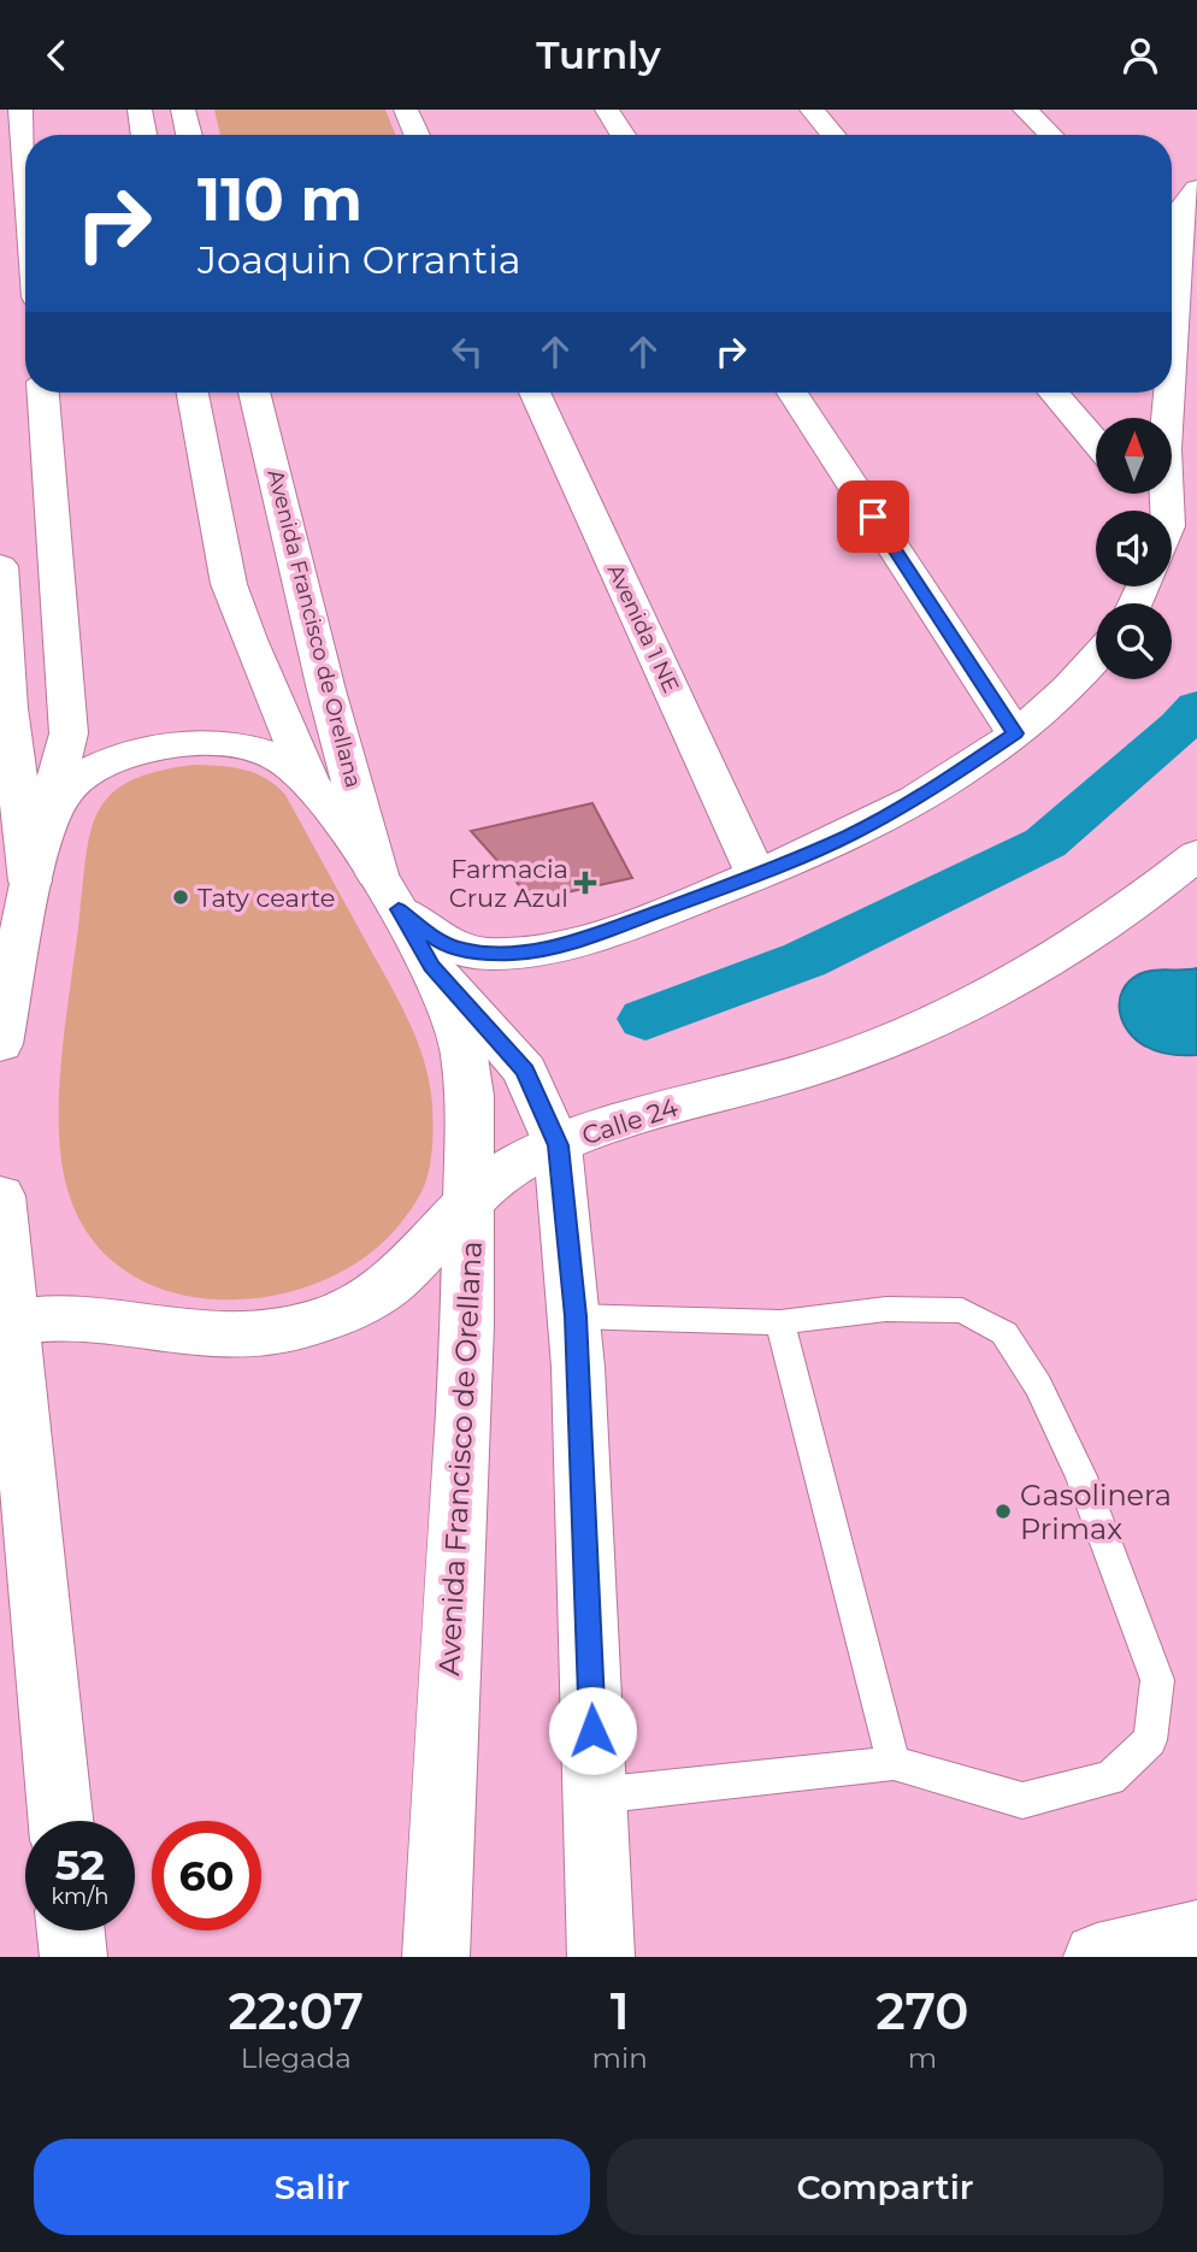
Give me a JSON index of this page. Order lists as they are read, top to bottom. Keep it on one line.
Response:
{"streets":{"main road":["Avenida Francisco de Orellana","Avenida 1 NE","Calle 24"]},"crossings":[["Avenida Francisco de Orellana","Calle 24"]],"places":{"health":["Farmacia Cruz Azul"],"other":["Taty cearte","Gasolinera Primax"]},"north":"top","page":{"header":"Turnly","turn":["110 m","Joaquin Orrantia"],"speed":"52 km/h","limit":"60","eta":["22:07","Llegada","1","min","270","m"],"buttons":["Salir","Compartir"]}}
